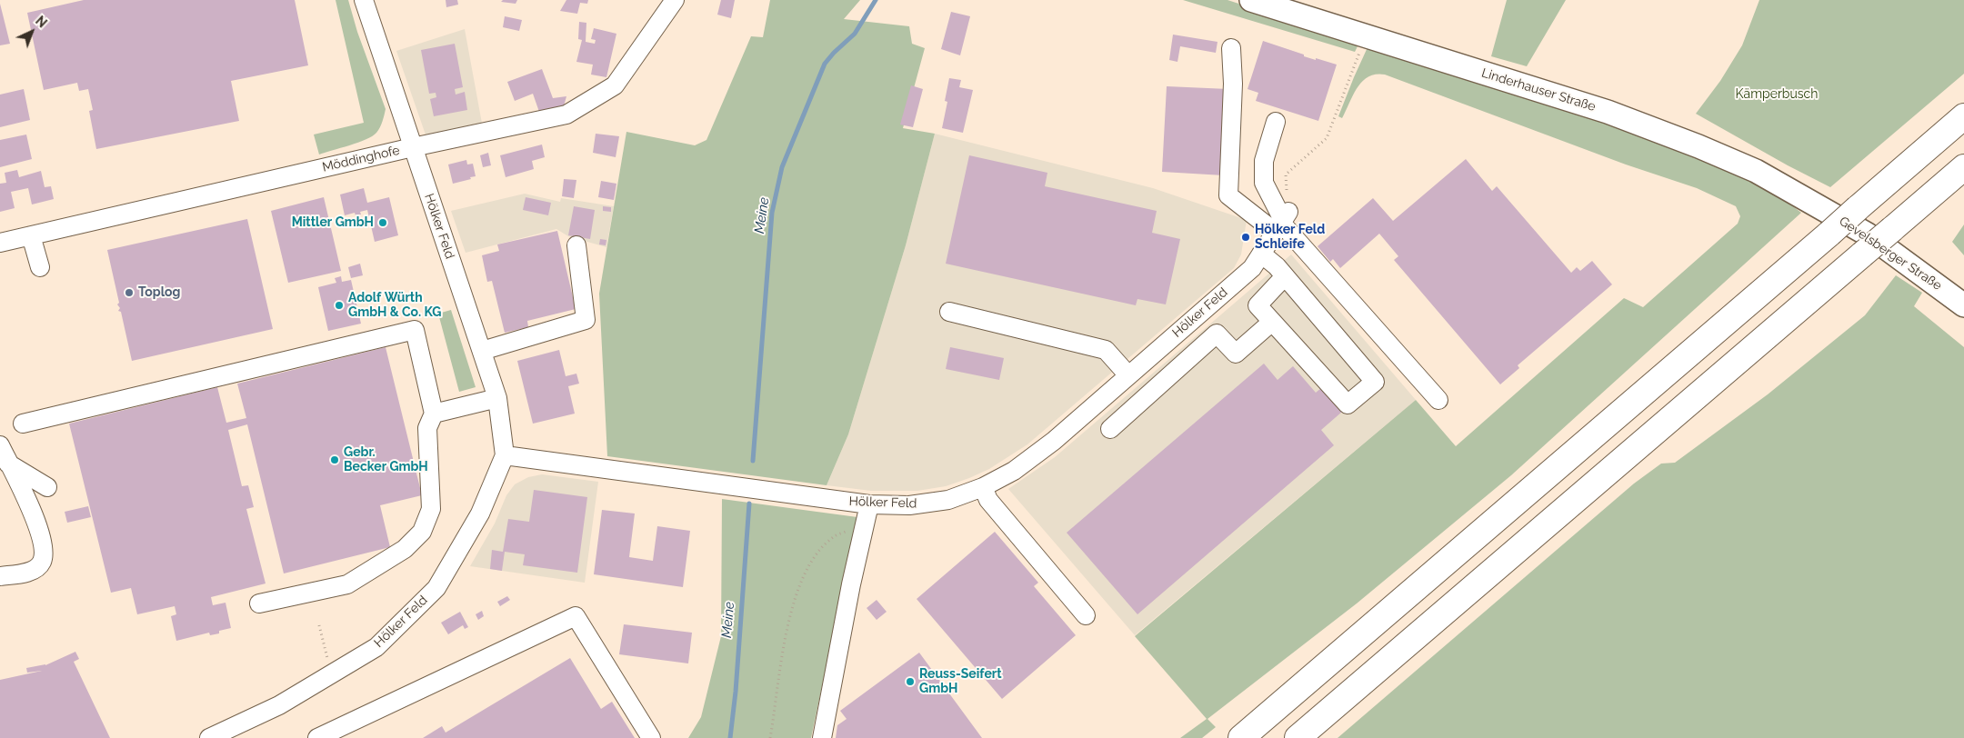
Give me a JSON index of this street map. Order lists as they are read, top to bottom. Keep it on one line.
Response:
{"streets":{"main road":["Linderhauser Straße","Gevelsberger Straße"],"street":["Möddinghofe","Hölker Feld"]},"crossings":[["Linderhauser Straße","Gevelsberger Straße"],["Möddinghofe","Hölker Feld"]],"water":["Meine"],"parks":["Kämperbusch"],"places":["Mittler GmbH","Hölker Feld Schleife","Toplog","Adolf Würth GmbH & Co. KG","Gebr. Becker GmbH","Reuss-Seifert GmbH"],"north":"top right"}
